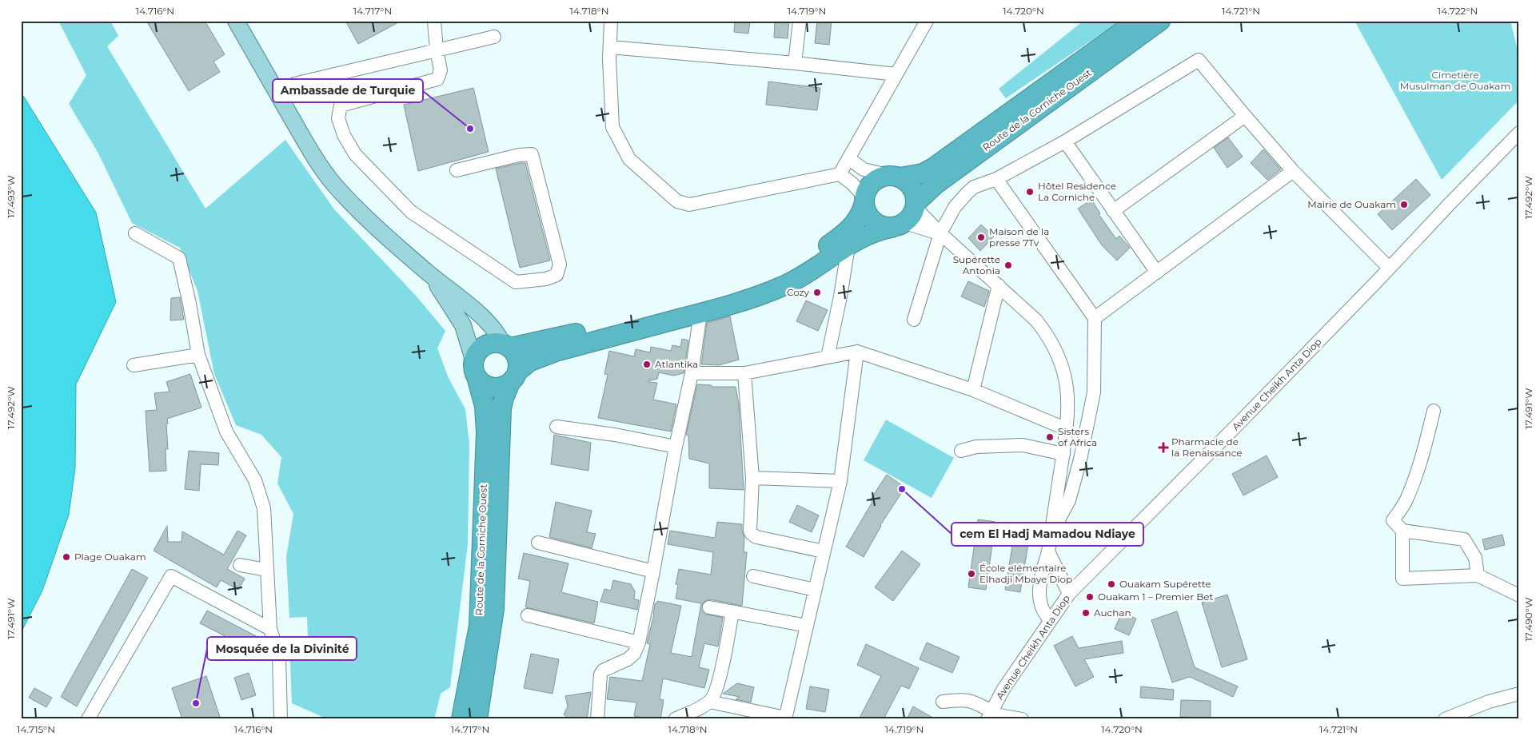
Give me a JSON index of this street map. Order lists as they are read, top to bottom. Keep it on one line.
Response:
{"streets":{"highway":["Route de la Corniche Ouest"],"street":["Avenue Cheikh Anta Diop"]},"parks":["Cimetière Musulman de Ouakam"],"places":{"other":["Ambassade de Turquie","Hôtel Residence La Corniche","Mairie de Ouakam","Maison de la presse 7Tv","Supérette Antonia","Cozy","Atlantika","Sisters of Africa","cem El Hadj Mamadou Ndiaye","Plage Ouakam","École elémentaire Elhadji Mbaye Diop","Ouakam Supérette","Ouakam 1 – Premier Bet","Auchan","Mosquée de la Divinité"],"health":["Pharmacie de la Renaissance"]},"coordinates":["14.716°N","14.717°N","14.718°N","14.719°N","14.720°N","14.721°N","14.722°N","17.493°W","17.492°W","17.491°W","17.490°W","14.715°N"]}
